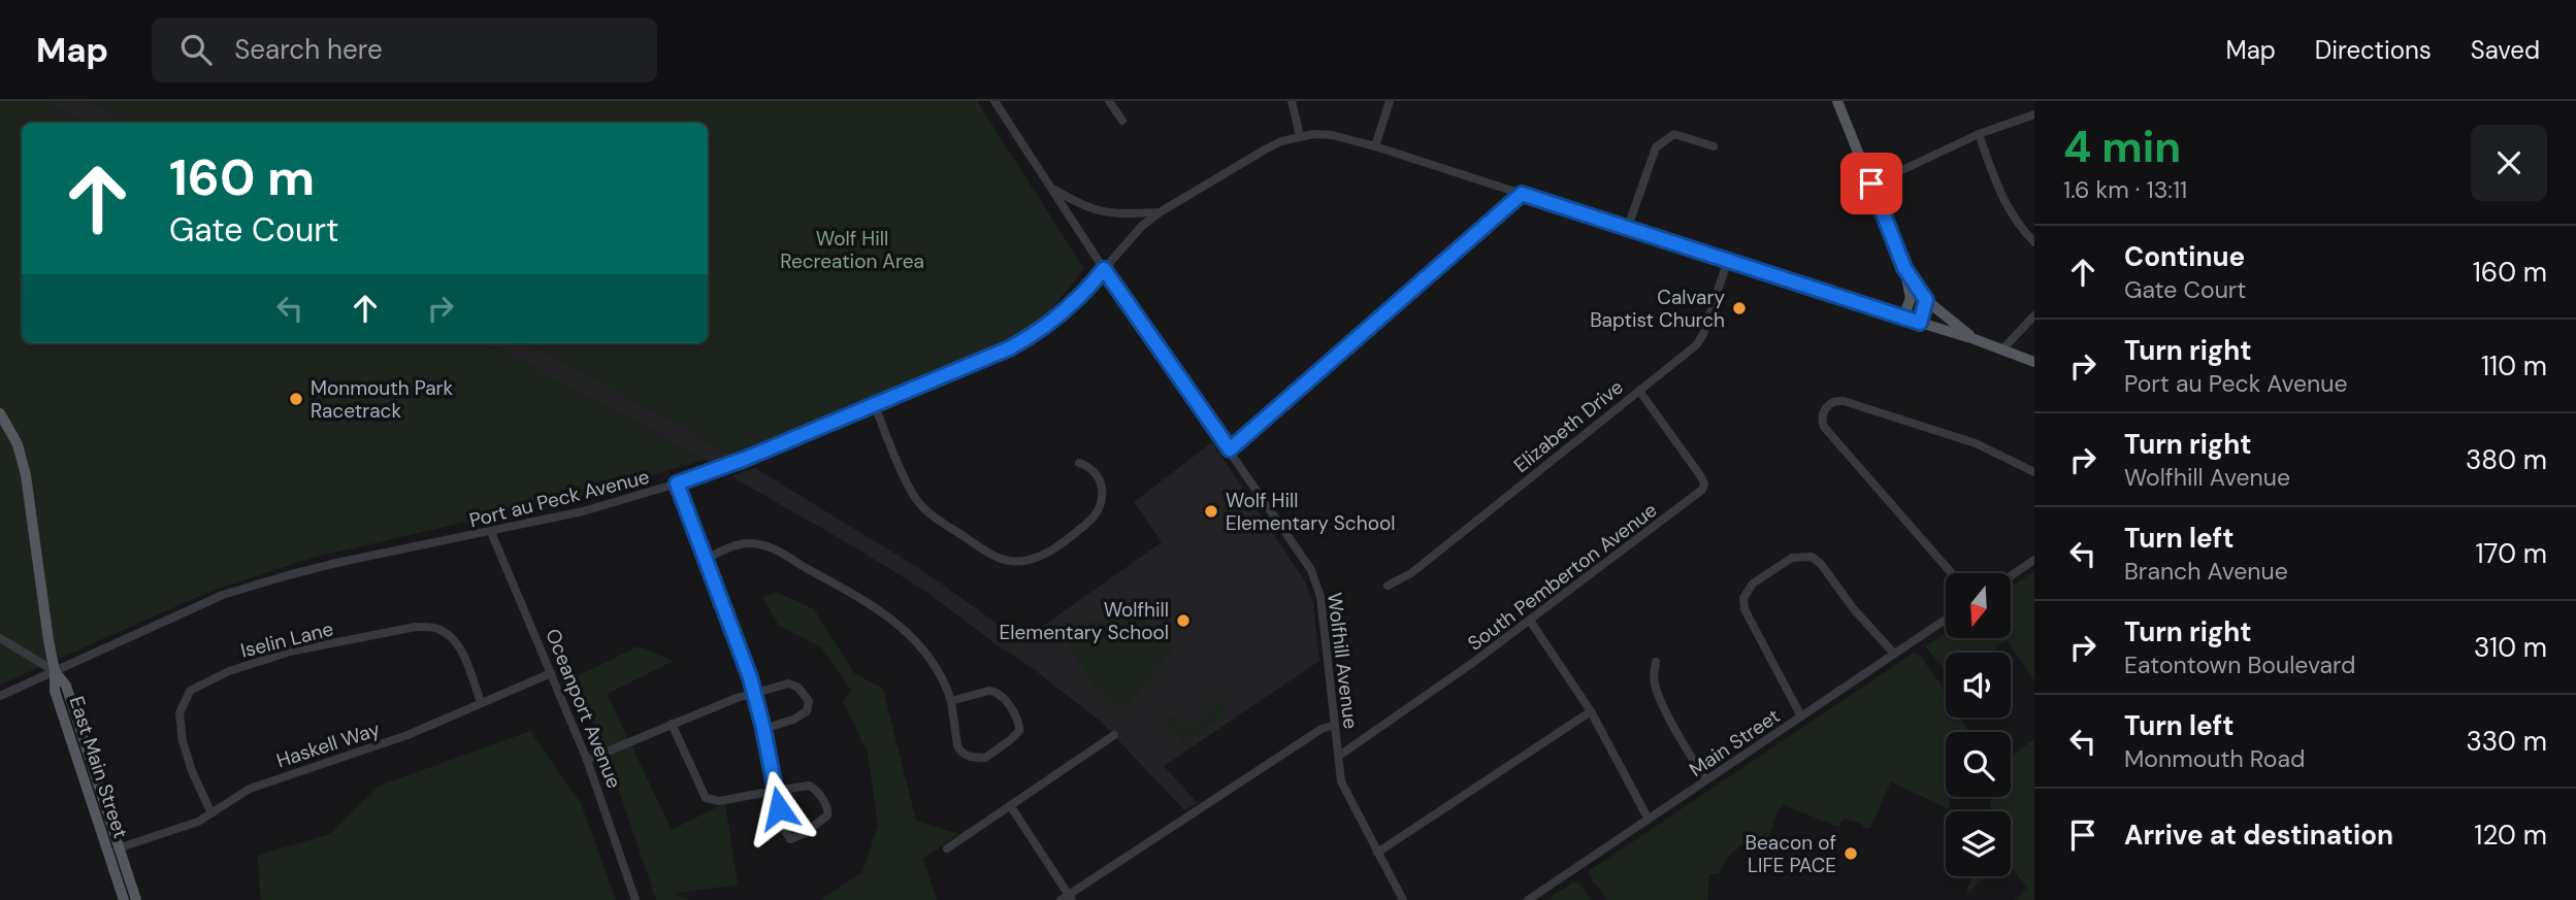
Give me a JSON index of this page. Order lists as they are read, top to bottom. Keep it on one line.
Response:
{"streets":{"main road":["East Main Street"],"street":["Elizabeth Drive","Port au Peck Avenue","South Pemberton Avenue","Iselin Lane","Wolfhill Avenue","Oceanport Avenue","Main Street","Haskell Way"]},"crossings":[["Elizabeth Drive","South Pemberton Avenue"],["Port au Peck Avenue","Wolfhill Avenue"],["Port au Peck Avenue","Oceanport Avenue"],["Port au Peck Avenue","East Main Street"],["South Pemberton Avenue","Wolfhill Avenue"],["Iselin Lane","Haskell Way"],["Oceanport Avenue","Haskell Way"],["Haskell Way","East Main Street"]],"parks":["Wolf Hill Recreation Area"],"places":["Calvary Baptist Church","Monmouth Park Racetrack","Wolf Hill Elementary School","Wolfhill Elementary School","Beacon of LIFE PACE"],"north":"bottom","page":{"header":"Map","search":"Search here","nav":["Map","Directions","Saved"],"heading":["4 min","1.6 km · 13:11"],"turn":["160 m","Gate Court"],"list":[{"name":"Continue","note":"Gate Court","value":"160 m"},{"name":"Turn right","note":"Port au Peck Avenue","value":"110 m"},{"name":"Turn right","note":"Wolfhill Avenue","value":"380 m"},{"name":"Turn left","note":"Branch Avenue","value":"170 m"},{"name":"Turn right","note":"Eatontown Boulevard","value":"310 m"},{"name":"Turn left","note":"Monmouth Road","value":"330 m"},{"name":"Arrive at destination","value":"120 m"}]}}
